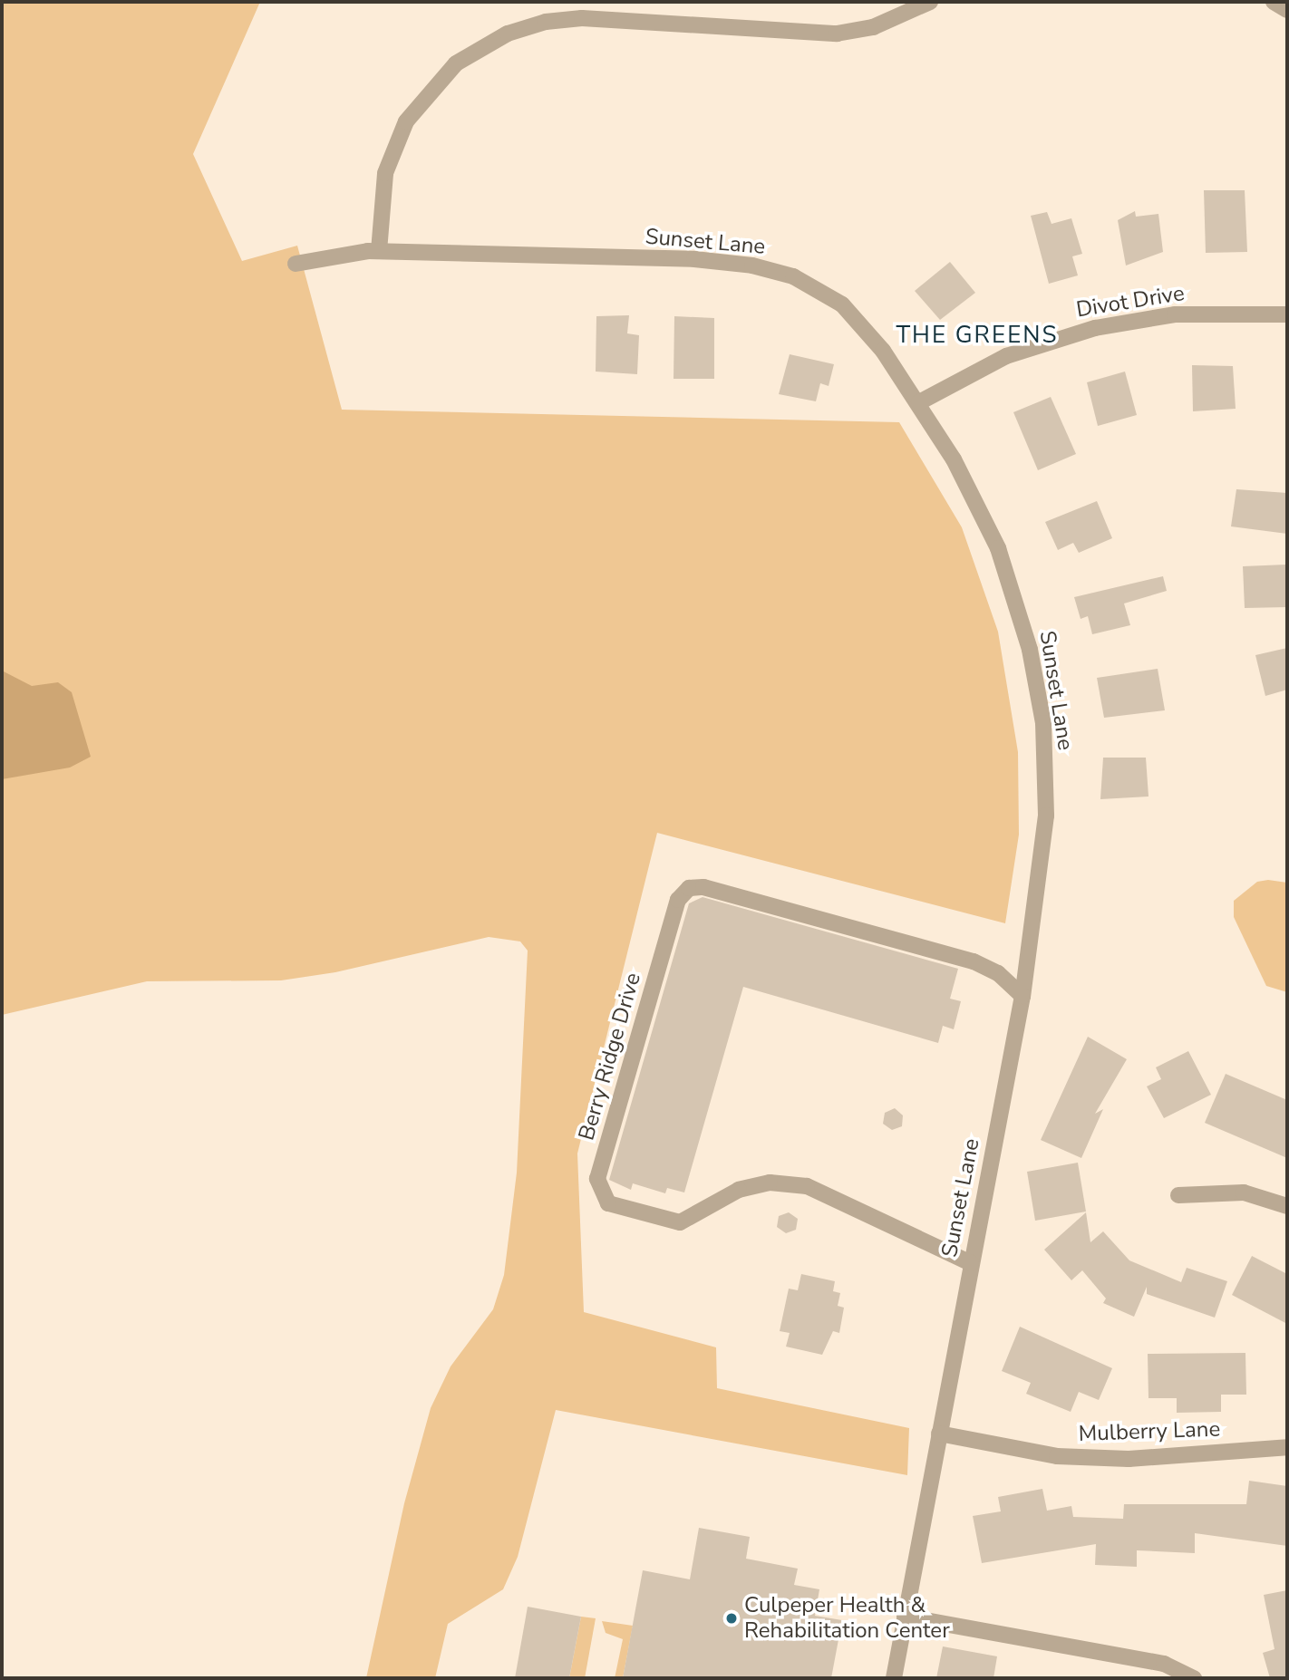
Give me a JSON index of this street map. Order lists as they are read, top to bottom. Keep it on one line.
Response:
{"streets":{"street":["Sunset Lane","Divot Drive","Berry Ridge Drive","Mulberry Lane"]},"crossings":[["Sunset Lane","Divot Drive"],["Sunset Lane","Berry Ridge Drive"],["Sunset Lane","Mulberry Lane"]],"districts":["THE GREENS"],"places":["Culpeper Health & Rehabilitation Center"]}
